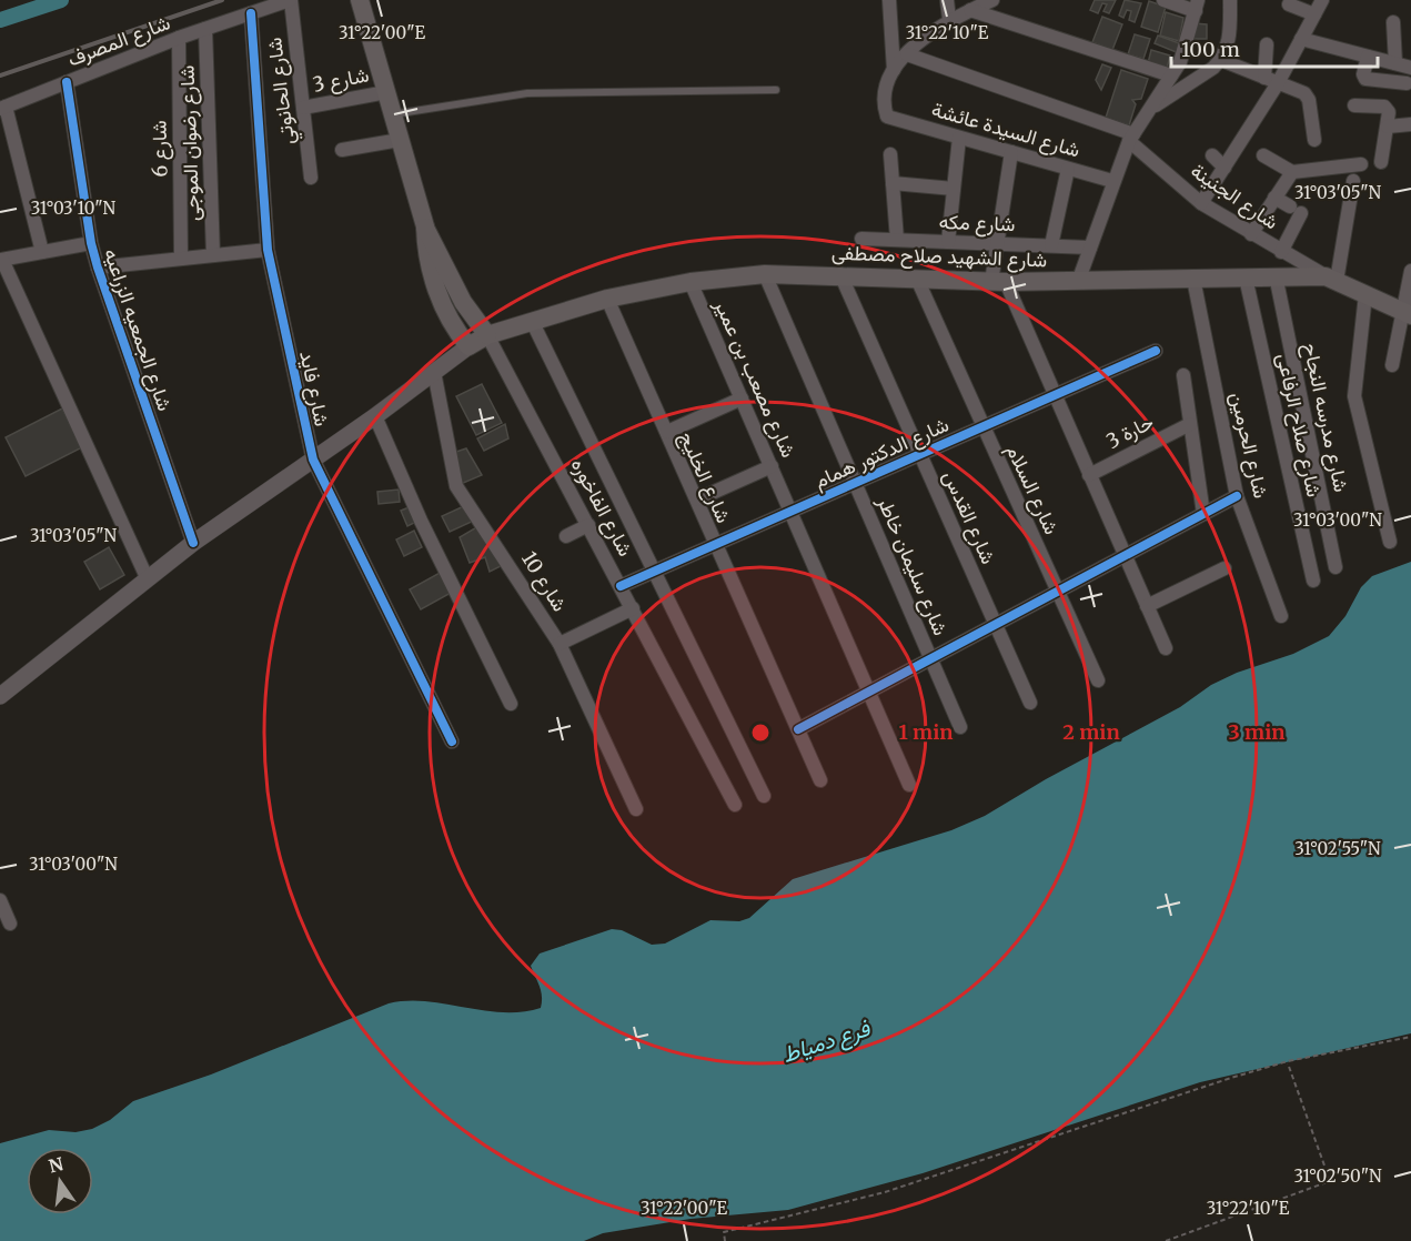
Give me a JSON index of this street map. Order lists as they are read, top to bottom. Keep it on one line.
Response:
{"streets":{"main road":["شارع الشهيد صلاح مصطفى"],"street":["شارع المصرف","شارع 3","شارع الحانوتي","شارع السيدة عائشة","شارع رضوان الموجى","شارع 6","شارع الجنينة","شارع مكه","شارع الجمعيه الزراعيه","شارع مصعب بن عمير","شارع فايد","شارع مدرسه النجاح","شارع صلاح الرفاعى","حارة 3","شارع الحرمين","شارع الدكتور همام","شارع الخليج","شارع السلام","شارع الفاخوره","شارع القدس","شارع سليمان خاطر","شارع 10"]},"crossings":[["شارع المصرف","شارع الحانوتي"],["شارع المصرف","شارع رضوان الموجى"],["شارع المصرف","شارع 6"],["شارع المصرف","شارع الجمعيه الزراعيه"],["شارع المصرف","شارع فايد"],["شارع 3","شارع الحانوتي"],["شارع الجنينة","شارع الشهيد صلاح مصطفى"],["شارع الشهيد صلاح مصطفى","شارع مصعب بن عمير"],["شارع الشهيد صلاح مصطفى","شارع مدرسه النجاح"],["شارع الشهيد صلاح مصطفى","شارع صلاح الرفاعى"],["شارع الشهيد صلاح مصطفى","شارع الحرمين"],["شارع الشهيد صلاح مصطفى","شارع الخليج"],["شارع الشهيد صلاح مصطفى","شارع السلام"],["شارع الشهيد صلاح مصطفى","شارع الفاخوره"],["شارع الشهيد صلاح مصطفى","شارع القدس"],["شارع الشهيد صلاح مصطفى","شارع سليمان خاطر"],["شارع مصعب بن عمير","شارع الدكتور همام"],["شارع الدكتور همام","شارع الخليج"],["شارع الدكتور همام","شارع السلام"],["شارع الدكتور همام","شارع الفاخوره"],["شارع الدكتور همام","شارع القدس"],["شارع الدكتور همام","شارع سليمان خاطر"]],"water":["فرع دمياط"],"scale_bar":"100 m","north":"top","coordinates":["31°22'00\"E","31°22'10\"E","31°03'05\"N","31°03'10\"N","31°03'00\"N","31°02'55\"N","31°02'50\"N"],"rings":["1 min","2 min","3 min"]}
